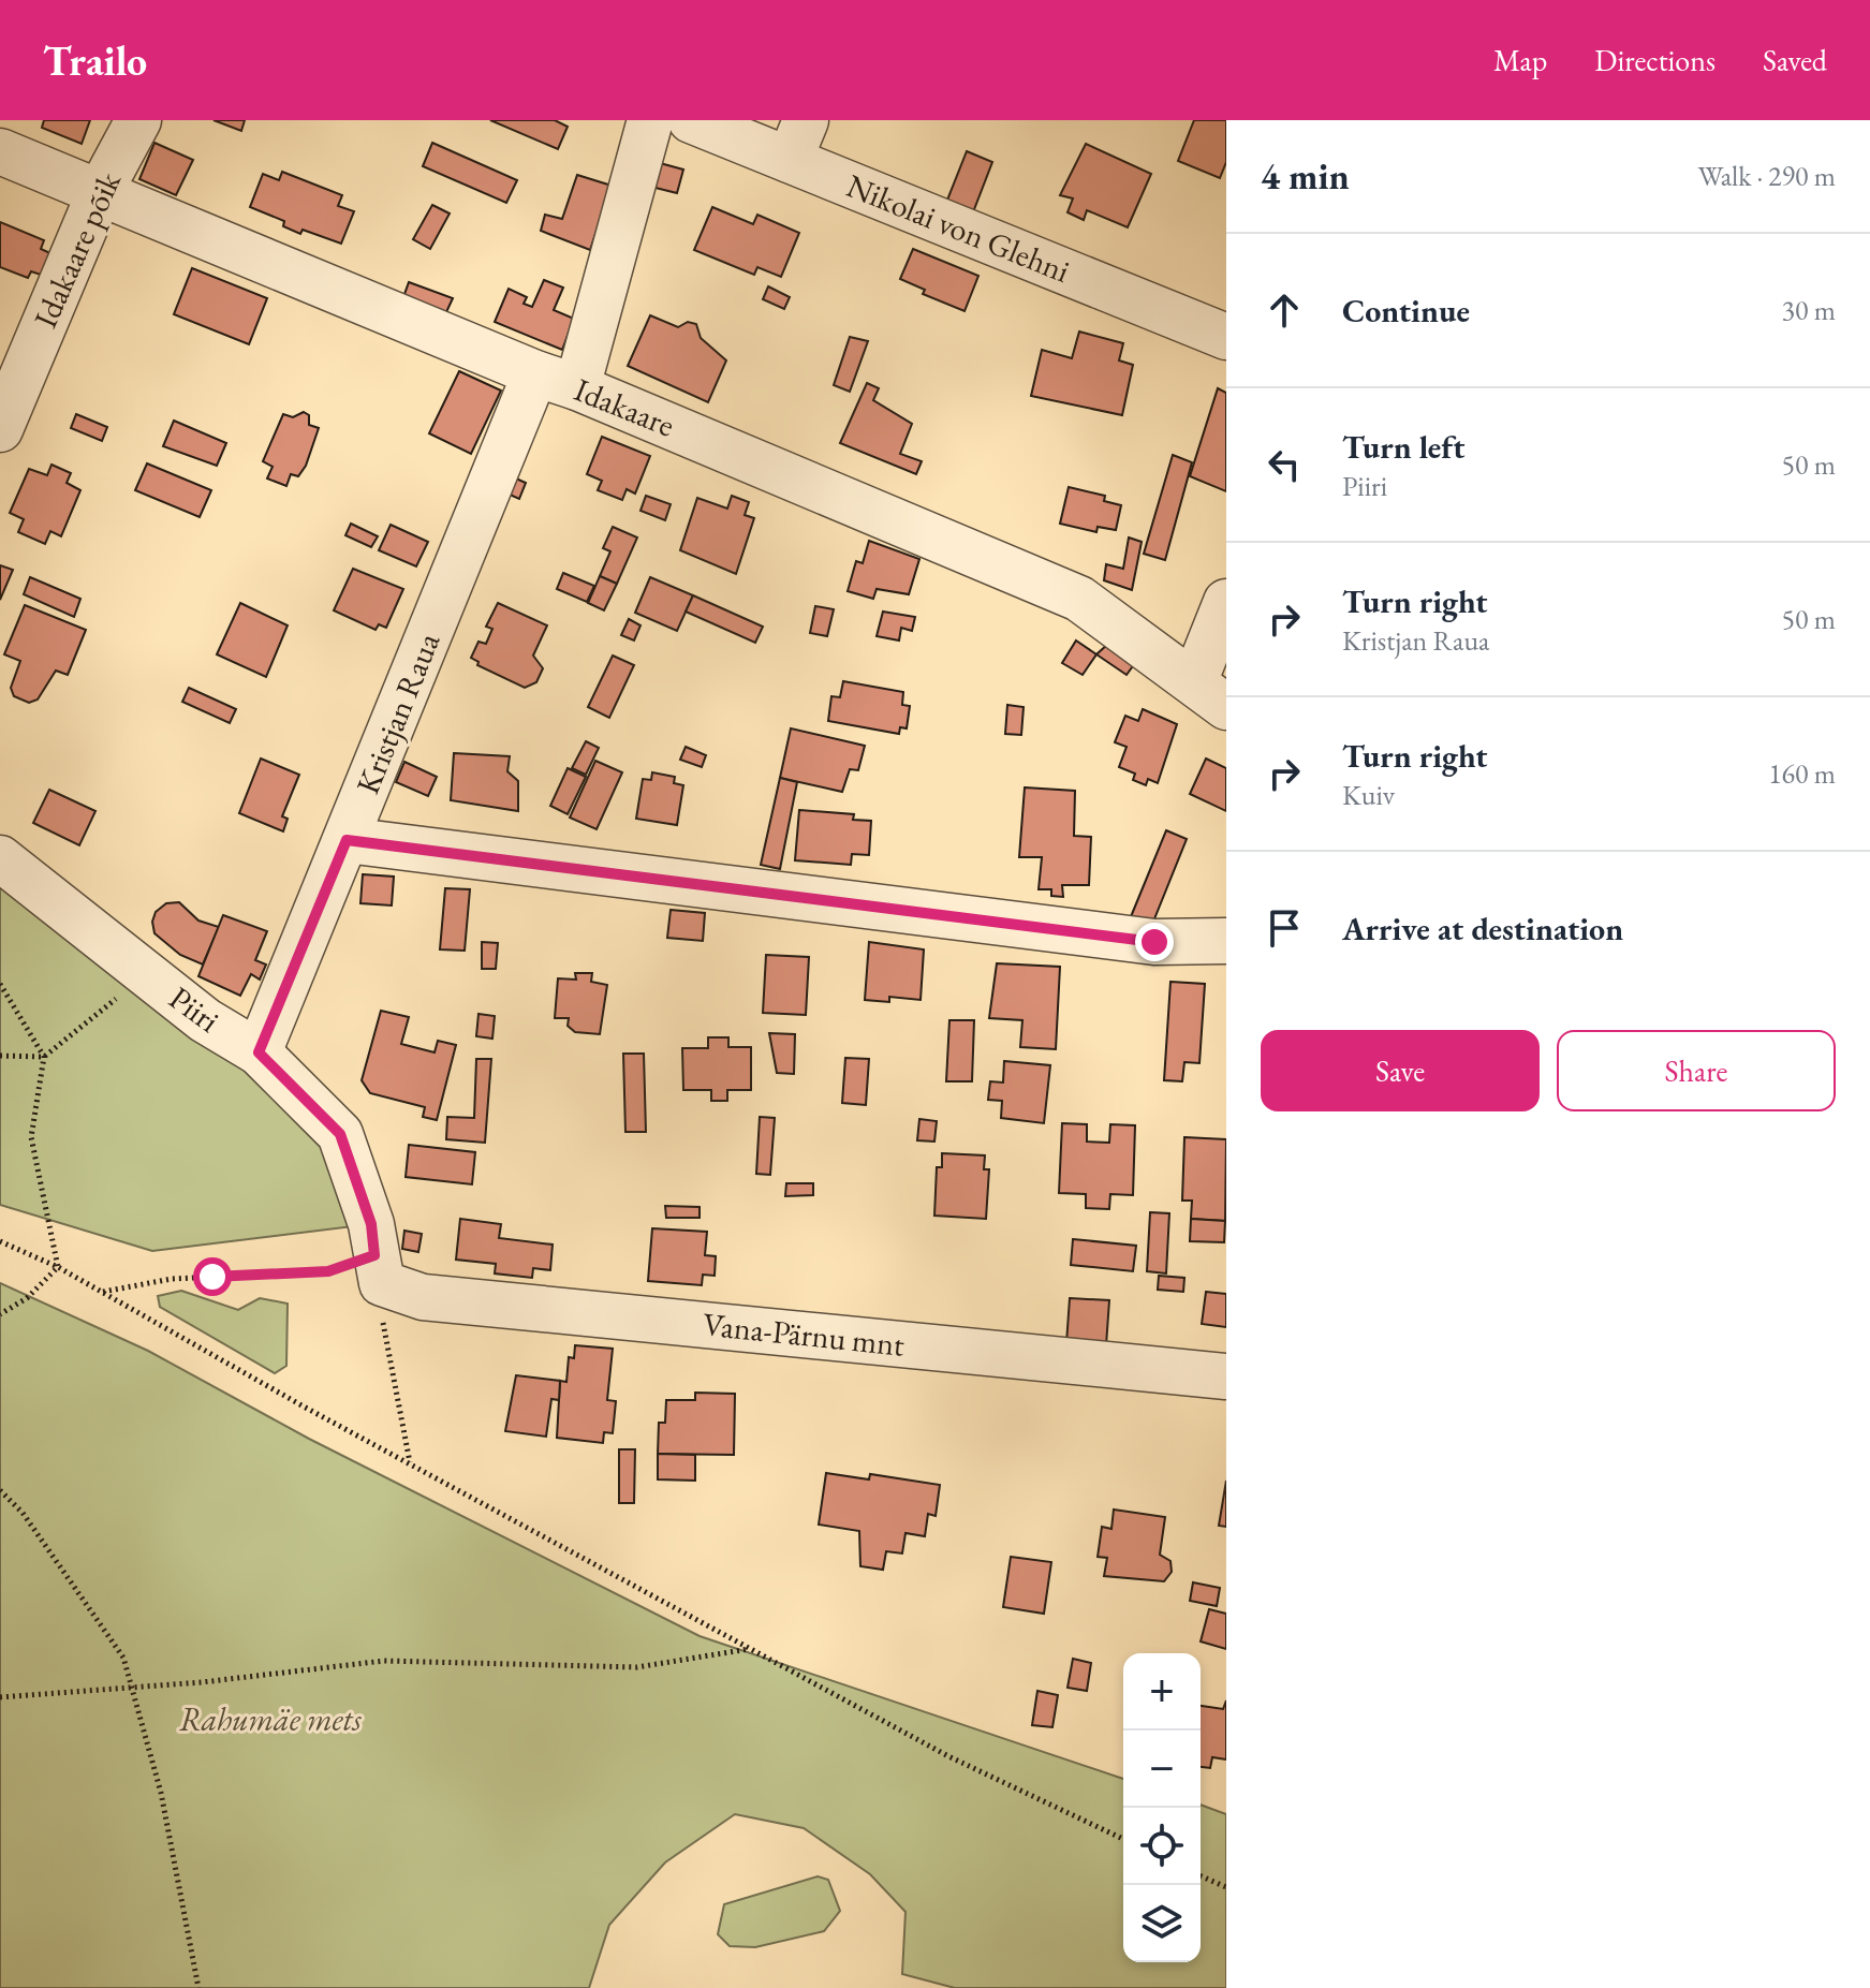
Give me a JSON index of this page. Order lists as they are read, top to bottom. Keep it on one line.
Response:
{"streets":{"street":["Nikolai von Glehni","Idakaare põik","Idakaare","Kristjan Raua","Piiri","Vana-Pärnu mnt"]},"crossings":[["Idakaare põik","Idakaare"],["Idakaare","Kristjan Raua"],["Kristjan Raua","Piiri"],["Piiri","Vana-Pärnu mnt"]],"parks":["Rahumäe mets"],"page":{"header":"Trailo","nav":["Map","Directions","Saved"],"heading":["4 min","Walk · 290 m"],"list":[["Continue","30 m"],["Turn left","Piiri","50 m"],["Turn right","Kristjan Raua","50 m"],["Turn right","Kuiv","160 m"],"Arrive at destination"],"buttons":["Save","Share"],"map_buttons":["+","−"]}}
